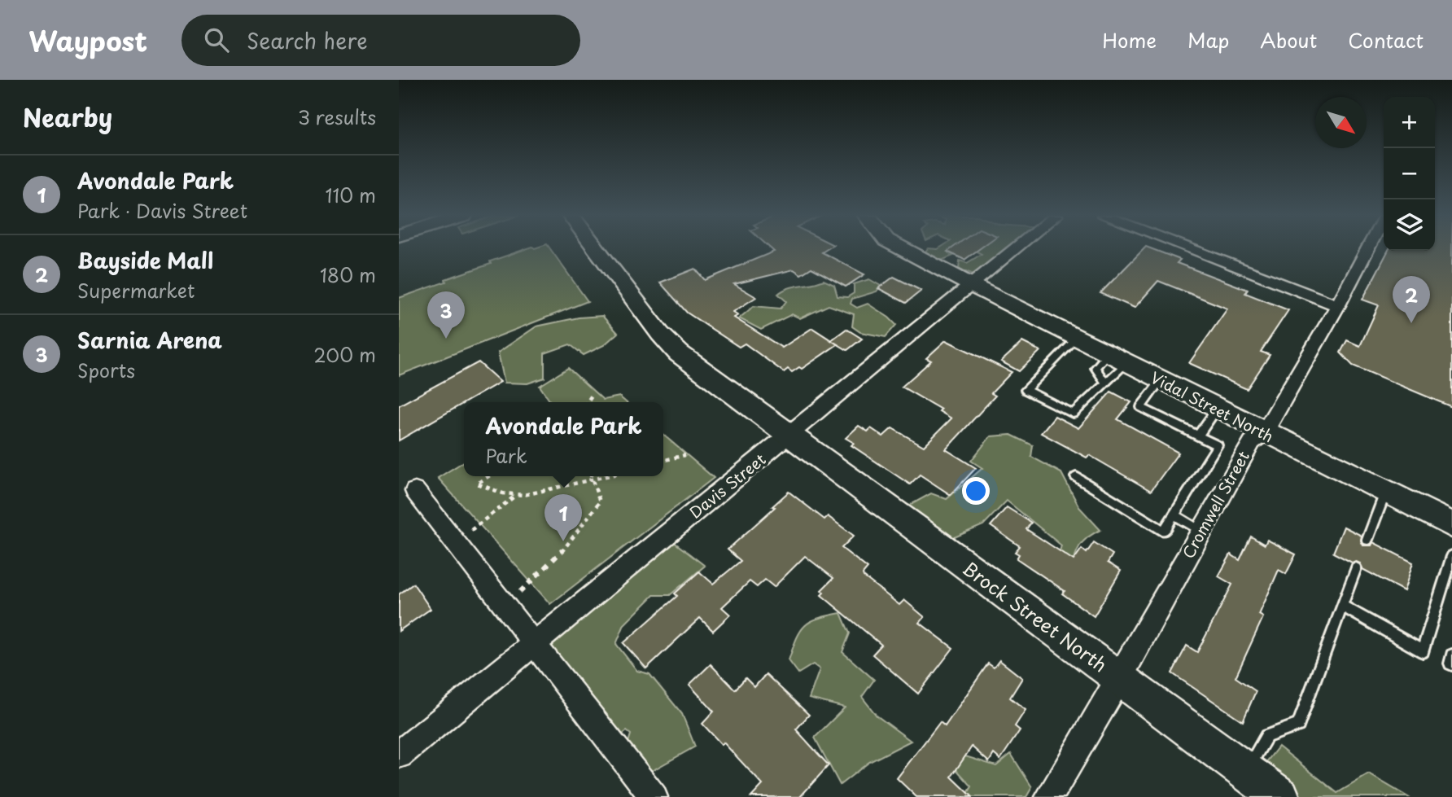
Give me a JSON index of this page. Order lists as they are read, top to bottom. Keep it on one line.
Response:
{"streets":{"main road":["Vidal Street North","Brock Street North"],"street":["Davis Street","Cromwell Street"]},"crossings":[["Vidal Street North","Davis Street"],["Vidal Street North","Cromwell Street"],["Davis Street","Brock Street North"],["Cromwell Street","Brock Street North"]],"north":"bottom right","page":{"header":"Waypost","search":"Search here","nav":["Home","Map","About","Contact"],"heading":["Nearby","3 results"],"map_buttons":["+","−"],"list":[{"mark":"1","name":"Avondale Park","note":"Park · Davis Street","value":"110 m"},{"mark":"2","name":"Bayside Mall","note":"Supermarket","value":"180 m"},{"mark":"3","name":"Sarnia Arena","note":"Sports","value":"200 m"}],"pins":["2","3","1"],"popup":["Avondale Park","Park"]}}
